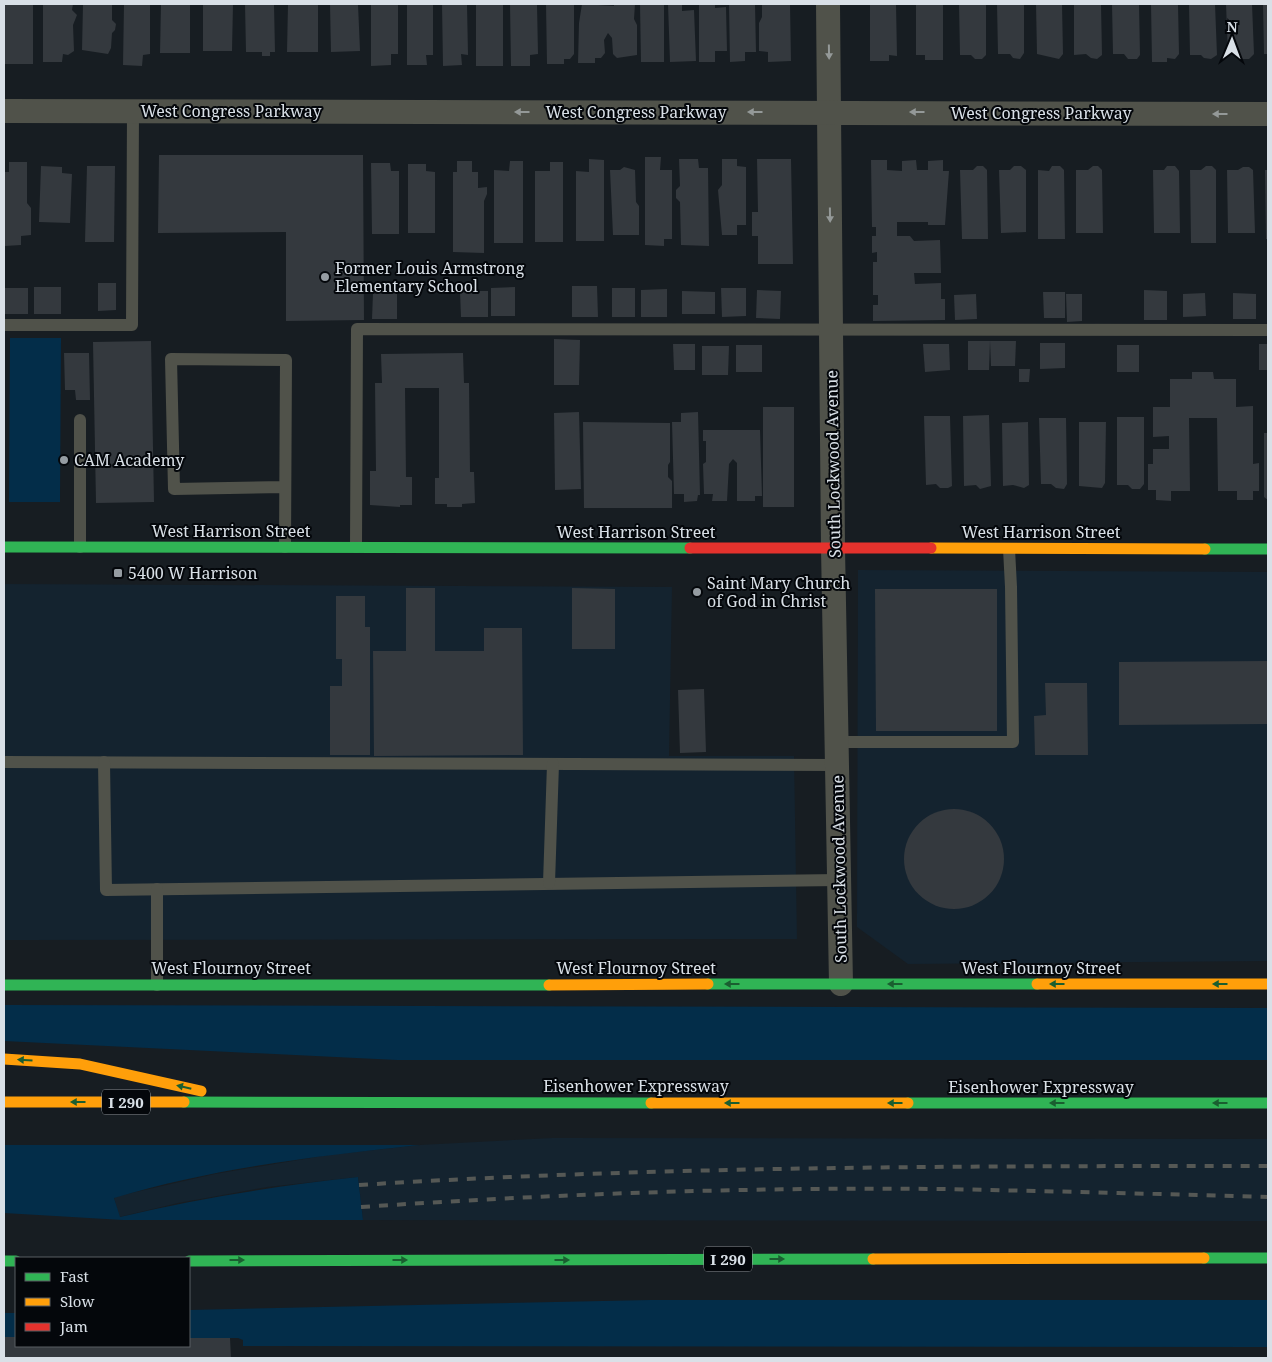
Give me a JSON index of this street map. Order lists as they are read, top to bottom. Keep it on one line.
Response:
{"streets":{"main road":["West Harrison Street","West Flournoy Street","Eisenhower Expressway","I 290"],"street":["West Congress Parkway","South Lockwood Avenue"]},"crossings":[["West Congress Parkway","South Lockwood Avenue"],["South Lockwood Avenue","West Harrison Street"],["South Lockwood Avenue","West Flournoy Street"]],"one_way":["West Congress Parkway","West Flournoy Street","Eisenhower Expressway"],"places":{"other":["Former Louis Armstrong Elementary School","CAM Academy","Saint Mary Church of God in Christ"],"transit":["5400 W Harrison"]},"legend":["Fast","Slow","Jam"],"north":"top"}
